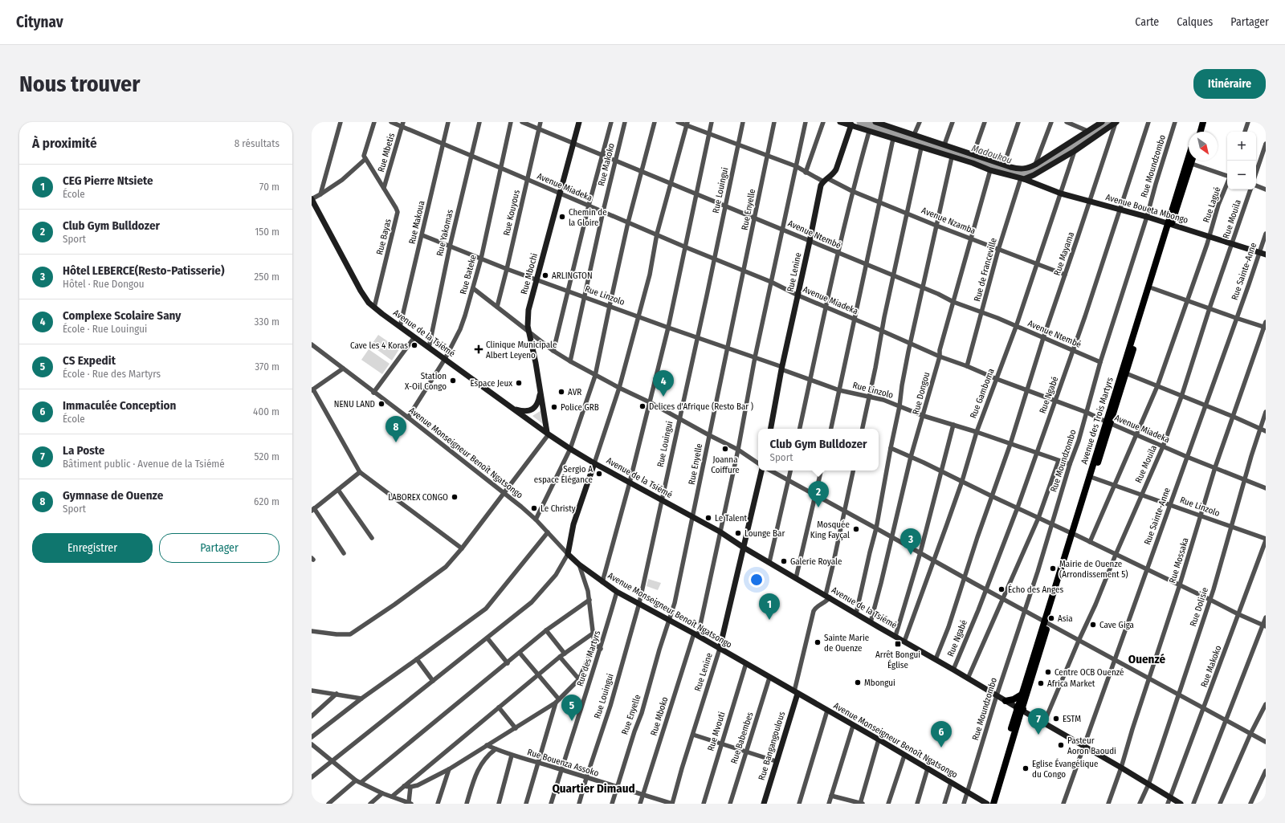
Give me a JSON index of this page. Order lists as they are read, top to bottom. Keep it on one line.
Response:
{"streets":{"main road":["Avenue Boueta Mbongo","Rue Lenine","Rue Mbochi","Avenue de la Tsiémé","Avenue des Trois Martyrs","Avenue Monseigneur Benoît Ngatsongo","Rue Bangangoulous"],"street":["Rue Mbetis","Rue Makoko","Rue Moundzombo","Avenue Miadeka","Rue Louingui","Rue Lagué","Rue Enyelle","Rue Kouyous","Rue Mouila","Avenue Nzamba","Rue Makoua","Rue Yakomas","Avenue Ntembé","Rue Bayas","Rue Mayama","Rue de Franceville","Rue Sainte-Anne","Rue Bateke","Rue Linzolo","Rue Dongou","Rue Gamboma","Rue Ngabé","Rue Mossaka","Rue Dolisie","Rue des Martyrs","Rue Mboko","Rue Mvouti","Rue Babembes","Rue Bouenza Assoko"]},"crossings":[["Rue Mbetis","Avenue Miadeka"],["Rue Mbetis","Rue Bayas"],["Rue Makoko","Avenue Miadeka"],["Rue Makoko","Avenue Ntembé"],["Rue Makoko","Rue Linzolo"],["Rue Makoko","Avenue de la Tsiémé"],["Rue Moundzombo","Avenue Miadeka"],["Rue Moundzombo","Avenue Boueta Mbongo"],["Rue Moundzombo","Avenue Ntembé"],["Rue Moundzombo","Rue Linzolo"],["Rue Moundzombo","Avenue de la Tsiémé"],["Rue Moundzombo","Avenue Monseigneur Benoît Ngatsongo"],["Avenue Miadeka","Rue Louingui"],["Avenue Miadeka","Rue Lagué"],["Avenue Miadeka","Rue Enyelle"],["Avenue Miadeka","Rue Kouyous"],["Avenue Miadeka","Rue Mouila"],["Avenue Miadeka","Rue Makoua"],["Avenue Miadeka","Rue Yakomas"],["Avenue Miadeka","Rue Mayama"],["Avenue Miadeka","Rue de Franceville"],["Avenue Miadeka","Rue Sainte-Anne"],["Avenue Miadeka","Rue Lenine"],["Avenue Miadeka","Rue Mbochi"],["Avenue Miadeka","Rue Bateke"],["Avenue Miadeka","Rue Dongou"],["Avenue Miadeka","Rue Gamboma"],["Avenue Miadeka","Rue Ngabé"],["Avenue Miadeka","Avenue des Trois Martyrs"],["Avenue Miadeka","Rue Mossaka"],["Avenue Miadeka","Rue Dolisie"],["Avenue Miadeka","Rue Mboko"],["Rue Louingui","Avenue Nzamba"],["Rue Louingui","Avenue Ntembé"],["Rue Louingui","Rue Linzolo"],["Rue Louingui","Avenue de la Tsiémé"],["Rue Louingui","Avenue Monseigneur Benoît Ngatsongo"],["Rue Louingui","Rue Bouenza Assoko"],["Rue Lagué","Avenue Boueta Mbongo"],["Rue Lagué","Rue Linzolo"],["Avenue Boueta Mbongo","Rue Mouila"],["Avenue Boueta Mbongo","Rue Mayama"],["Avenue Boueta Mbongo","Rue de Franceville"],["Avenue Boueta Mbongo","Rue Sainte-Anne"],["Avenue Boueta Mbongo","Rue Lenine"],["Avenue Boueta Mbongo","Rue Dongou"],["Avenue Boueta Mbongo","Rue Gamboma"],["Avenue Boueta Mbongo","Rue Ngabé"],["Avenue Boueta Mbongo","Avenue des Trois Martyrs"],["Rue Enyelle","Avenue Nzamba"],["Rue Enyelle","Avenue Ntembé"],["Rue Enyelle","Rue Linzolo"],["Rue Enyelle","Avenue de la Tsiémé"],["Rue Enyelle","Avenue Monseigneur Benoît Ngatsongo"],["Rue Enyelle","Rue Bouenza Assoko"],["Rue Kouyous","Avenue Ntembé"],["Rue Kouyous","Rue Linzolo"],["Rue Mouila","Rue Linzolo"],["Rue Mouila","Avenue de la Tsiémé"],["Avenue Nzamba","Rue Mayama"],["Avenue Nzamba","Rue de Franceville"],["Avenue Nzamba","Rue Lenine"],["Avenue Nzamba","Rue Dongou"],["Avenue Nzamba","Rue Gamboma"],["Avenue Nzamba","Rue Mboko"],["Rue Makoua","Rue Linzolo"],["Rue Makoua","Avenue de la Tsiémé"],["Rue Yakomas","Rue Linzolo"],["Rue Yakomas","Avenue de la Tsiémé"],["Avenue Ntembé","Rue Mayama"],["Avenue Ntembé","Rue de Franceville"],["Avenue Ntembé","Rue Lenine"],["Avenue Ntembé","Rue Mbochi"],["Avenue Ntembé","Rue Dongou"],["Avenue Ntembé","Rue Gamboma"],["Avenue Ntembé","Rue Ngabé"],["Avenue Ntembé","Rue Mboko"],["Rue Bayas","Avenue de la Tsiémé"],["Rue Mayama","Rue Linzolo"],["Rue Mayama","Avenue de la Tsiémé"],["Rue Sainte-Anne","Rue Linzolo"],["Rue Sainte-Anne","Avenue de la Tsiémé"],["Rue Lenine","Rue Linzolo"],["Rue Lenine","Avenue de la Tsiémé"],["Rue Lenine","Avenue Monseigneur Benoît Ngatsongo"],["Rue Lenine","Rue Bouenza Assoko"],["Rue Mbochi","Rue Linzolo"],["Rue Mbochi","Avenue de la Tsiémé"],["Rue Bateke","Rue Linzolo"],["Rue Bateke","Avenue de la Tsiémé"],["Rue Bateke","Avenue Monseigneur Benoît Ngatsongo"],["Rue Linzolo","Rue Dongou"],["Rue Linzolo","Rue Gamboma"],["Rue Linzolo","Rue Ngabé"],["Rue Linzolo","Avenue des Trois Martyrs"],["Rue Linzolo","Rue Mossaka"],["Rue Linzolo","Rue Dolisie"],["Rue Linzolo","Rue Mboko"],["Avenue de la Tsiémé","Rue Dongou"],["Avenue de la Tsiémé","Rue Gamboma"],["Avenue de la Tsiémé","Rue Ngabé"],["Avenue de la Tsiémé","Avenue des Trois Martyrs"],["Avenue de la Tsiémé","Rue Mossaka"],["Avenue de la Tsiémé","Rue Dolisie"],["Avenue de la Tsiémé","Rue Mboko"],["Avenue Monseigneur Benoît Ngatsongo","Rue des Martyrs"],["Avenue Monseigneur Benoît Ngatsongo","Rue Mboko"],["Avenue Monseigneur Benoît Ngatsongo","Rue Mvouti"],["Avenue Monseigneur Benoît Ngatsongo","Rue Babembes"],["Avenue Monseigneur Benoît Ngatsongo","Rue Bangangoulous"],["Rue des Martyrs","Rue Bouenza Assoko"],["Rue Mboko","Rue Bouenza Assoko"]],"districts":["Ouenzé","Quartier Dimaud"],"water":["Madoukou"],"places":{"other":["Chemin de la Gloire","ARLINGTON","Cave les 4 Koras","Station X-Oil Congo","Espace Jeux","AVR","NENU LAND","Delices d'Afrique (Resto Bar )","Police GRB","Joanna Coiffure","Sergio A espace Élégance","LABOREX CONGO","Le Christy","Le Talent","Mosquée King Fayçal","Lounge Bar","Galerie Royale","Mairie de Ouenze (Arrondissement 5)","Écho des Anges","Asia","Cave Giga","Sainte Marie de Ouenze","Centre OCB Ouenzé","Mbongui","Africa Market","ESTM","Pasteur Aoron Baoudi","Eglise Évangélique du Congo"],"health":["Clinique Municipale Albert Leyeno"],"transit":["Arrêt Bongui Église"]},"north":"bottom right","page":{"header":"Citynav","nav":["Carte","Calques","Partager"],"buttons":["Itinéraire",["Enregistrer","Partager"]],"title":"Nous trouver","heading":["À proximité","8 résultats"],"map_buttons":["+","−"],"list":[{"mark":"1","name":"CEG Pierre Ntsiete","note":"École","value":"70 m"},{"mark":"2","name":"Club Gym Bulldozer","note":"Sport","value":"150 m"},{"mark":"3","name":"Hôtel LEBERCE(Resto-Patisserie)","note":"Hôtel · Rue Dongou","value":"250 m"},{"mark":"4","name":"Complexe Scolaire Sany","note":"École · Rue Louingui","value":"330 m"},{"mark":"5","name":"CS Expedit","note":"École · Rue des Martyrs","value":"370 m"},{"mark":"6","name":"Immaculée Conception","note":"École","value":"400 m"},{"mark":"7","name":"La Poste","note":"Bâtiment public · Avenue de la Tsiémé","value":"520 m"},{"mark":"8","name":"Gymnase de Ouenze","note":"Sport","value":"620 m"}],"pins":["4","8","2","3","1","5","7","6"],"popup":["Club Gym Bulldozer","Sport"]}}
